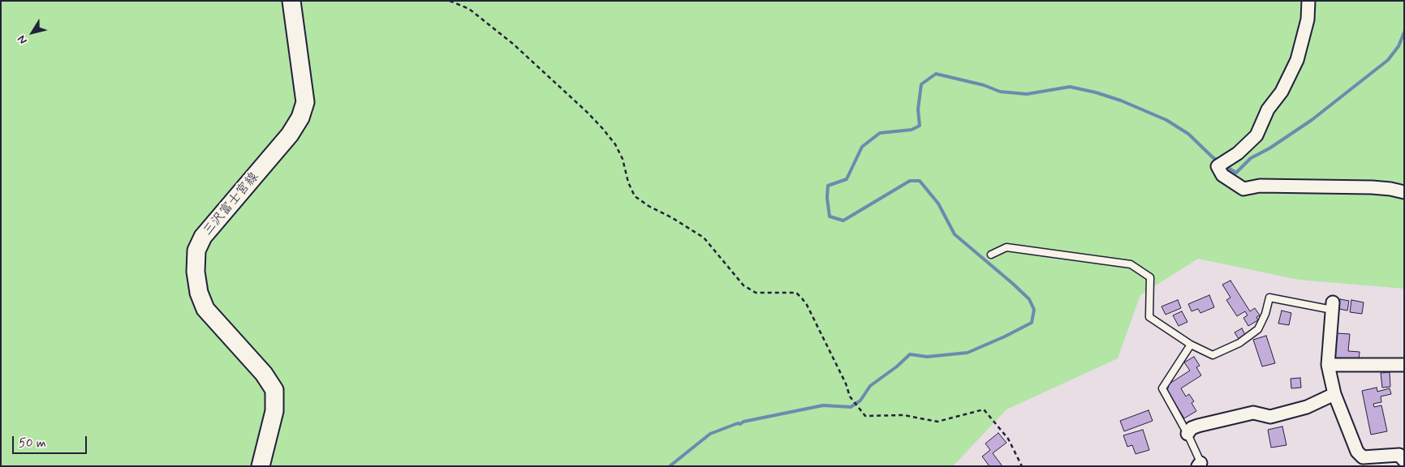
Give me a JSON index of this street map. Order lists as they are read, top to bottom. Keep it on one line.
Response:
{"streets":{"main road":["三沢富士宮線"]},"scale_bar":"50 m","north":"bottom left"}
